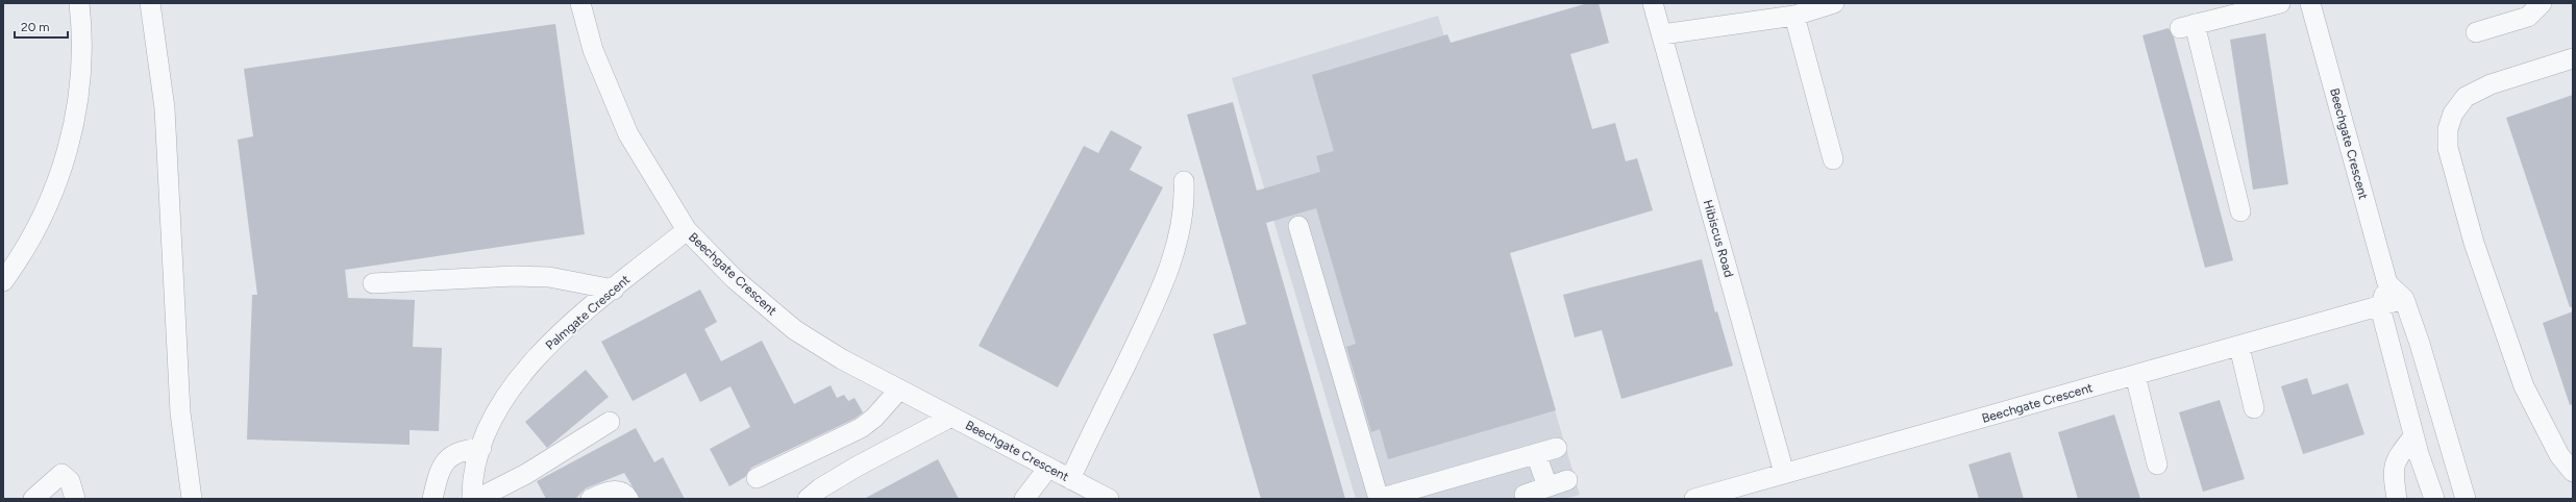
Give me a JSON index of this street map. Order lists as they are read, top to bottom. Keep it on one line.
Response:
{"streets":{"street":["Beechgate Crescent","Hibiscus Road","Palmgate Crescent"]},"crossings":[["Beechgate Crescent","Hibiscus Road"],["Beechgate Crescent","Palmgate Crescent"]],"scale_bar":"20 m"}
